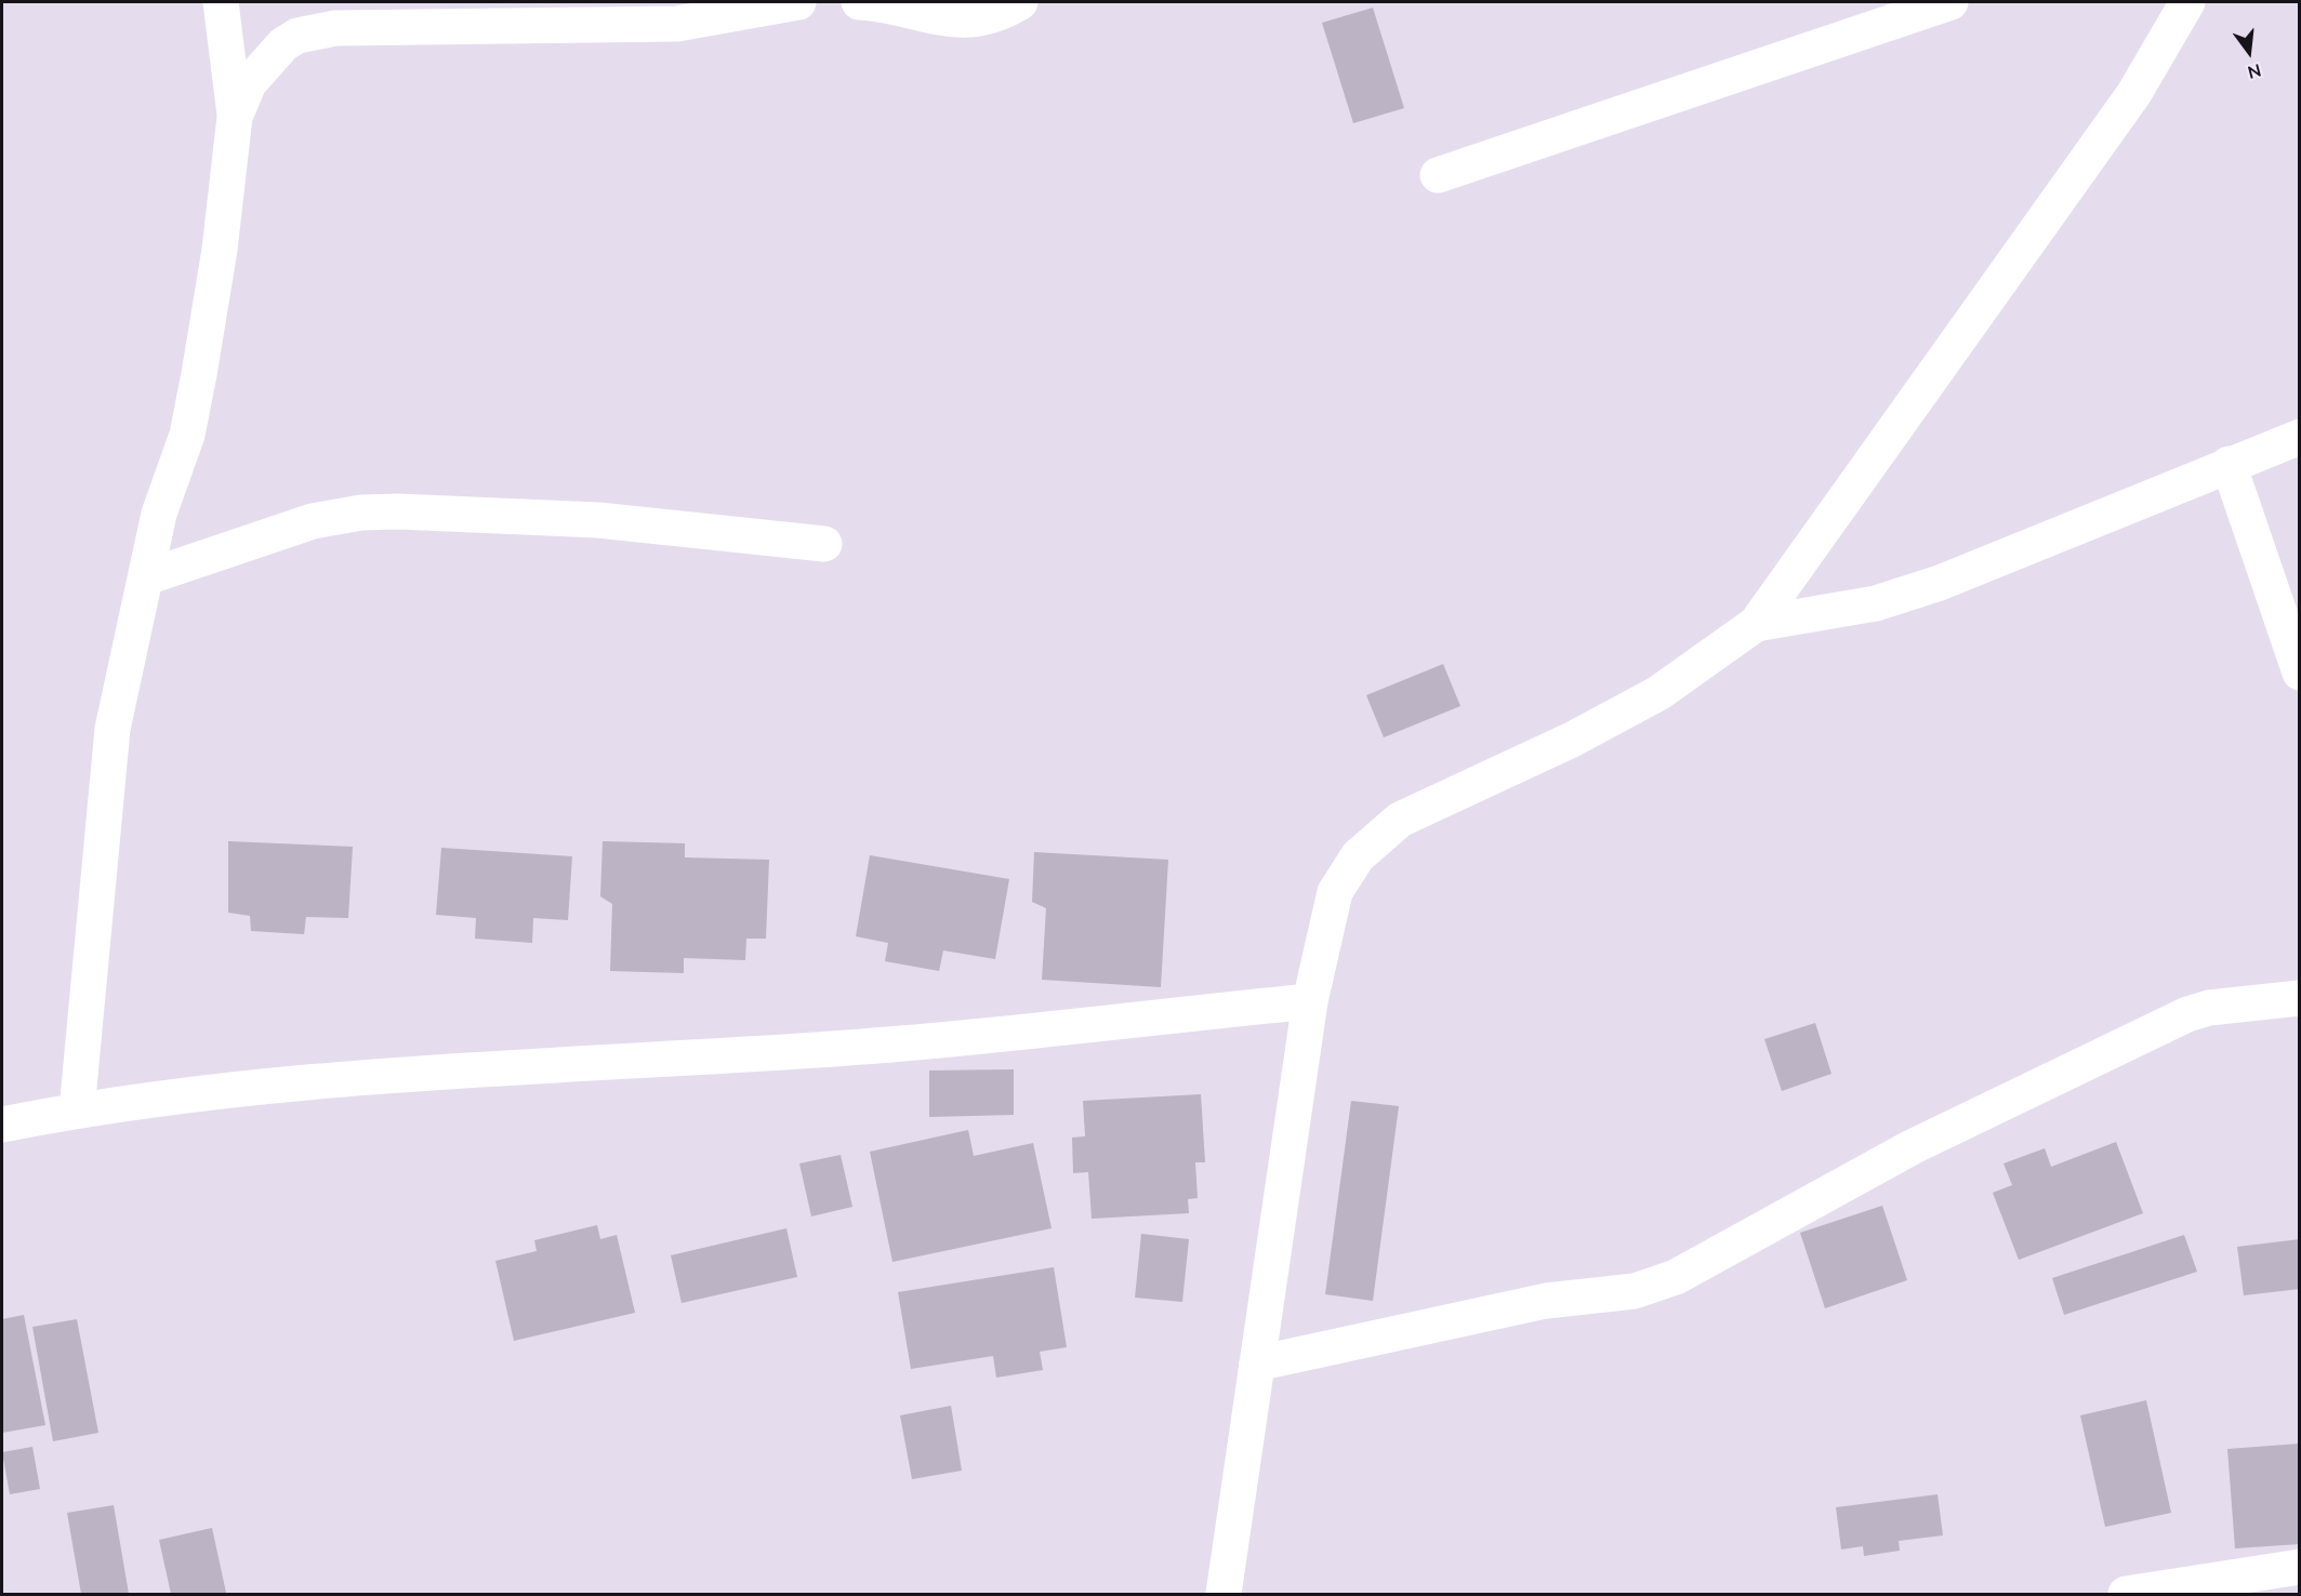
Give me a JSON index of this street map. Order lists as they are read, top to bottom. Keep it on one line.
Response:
{"north":"bottom"}
